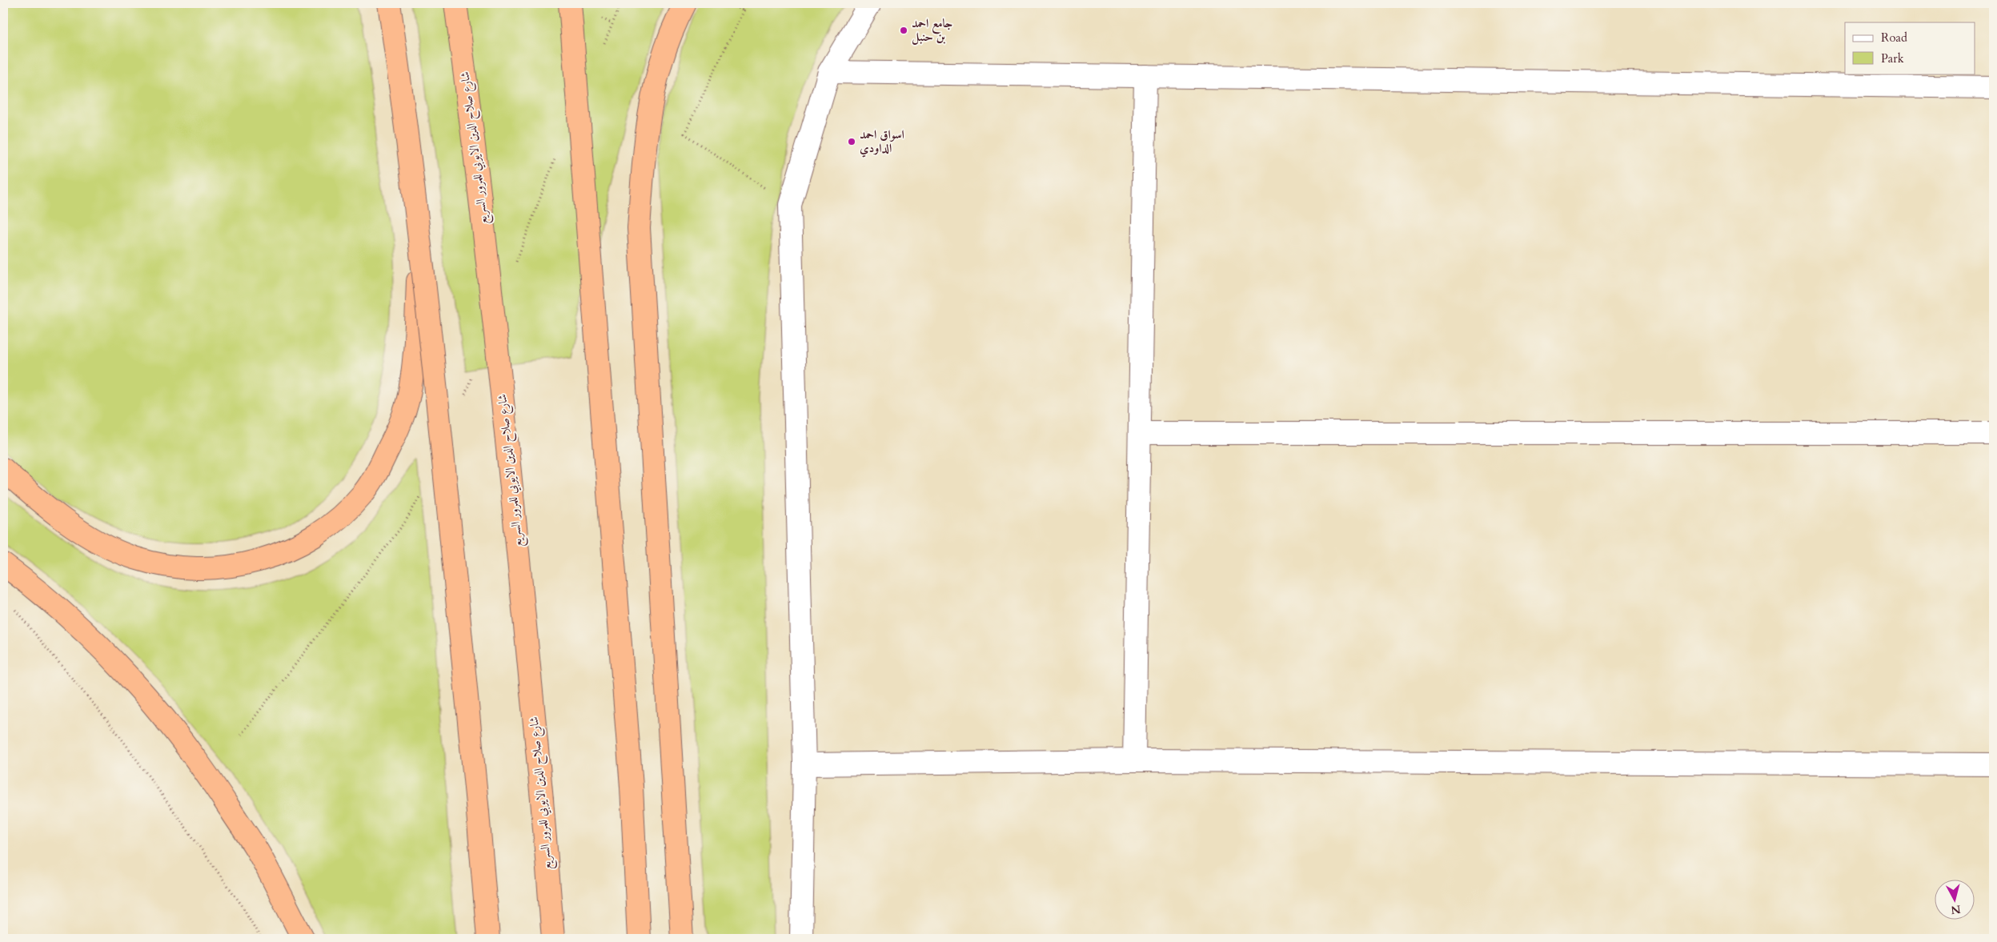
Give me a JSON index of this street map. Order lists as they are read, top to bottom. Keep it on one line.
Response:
{"streets":{"highway":["شارع صلاح الدين الايوبي للمرور السريع"]},"places":["جامع احمد بن حنبل","اسواق احمد الداودي"],"legend":["Road","Park"],"north":"bottom"}
